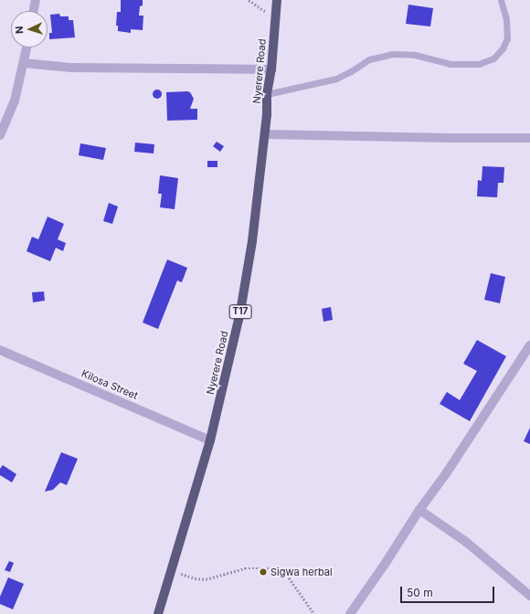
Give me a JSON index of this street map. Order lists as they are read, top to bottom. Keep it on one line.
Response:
{"streets":{"main road":["Nyerere Road","T17"],"street":["Kilosa Street"]},"crossings":[["Nyerere Road","Kilosa Street"]],"places":["Sigwa herbal"],"scale_bar":"50 m","north":"left"}
